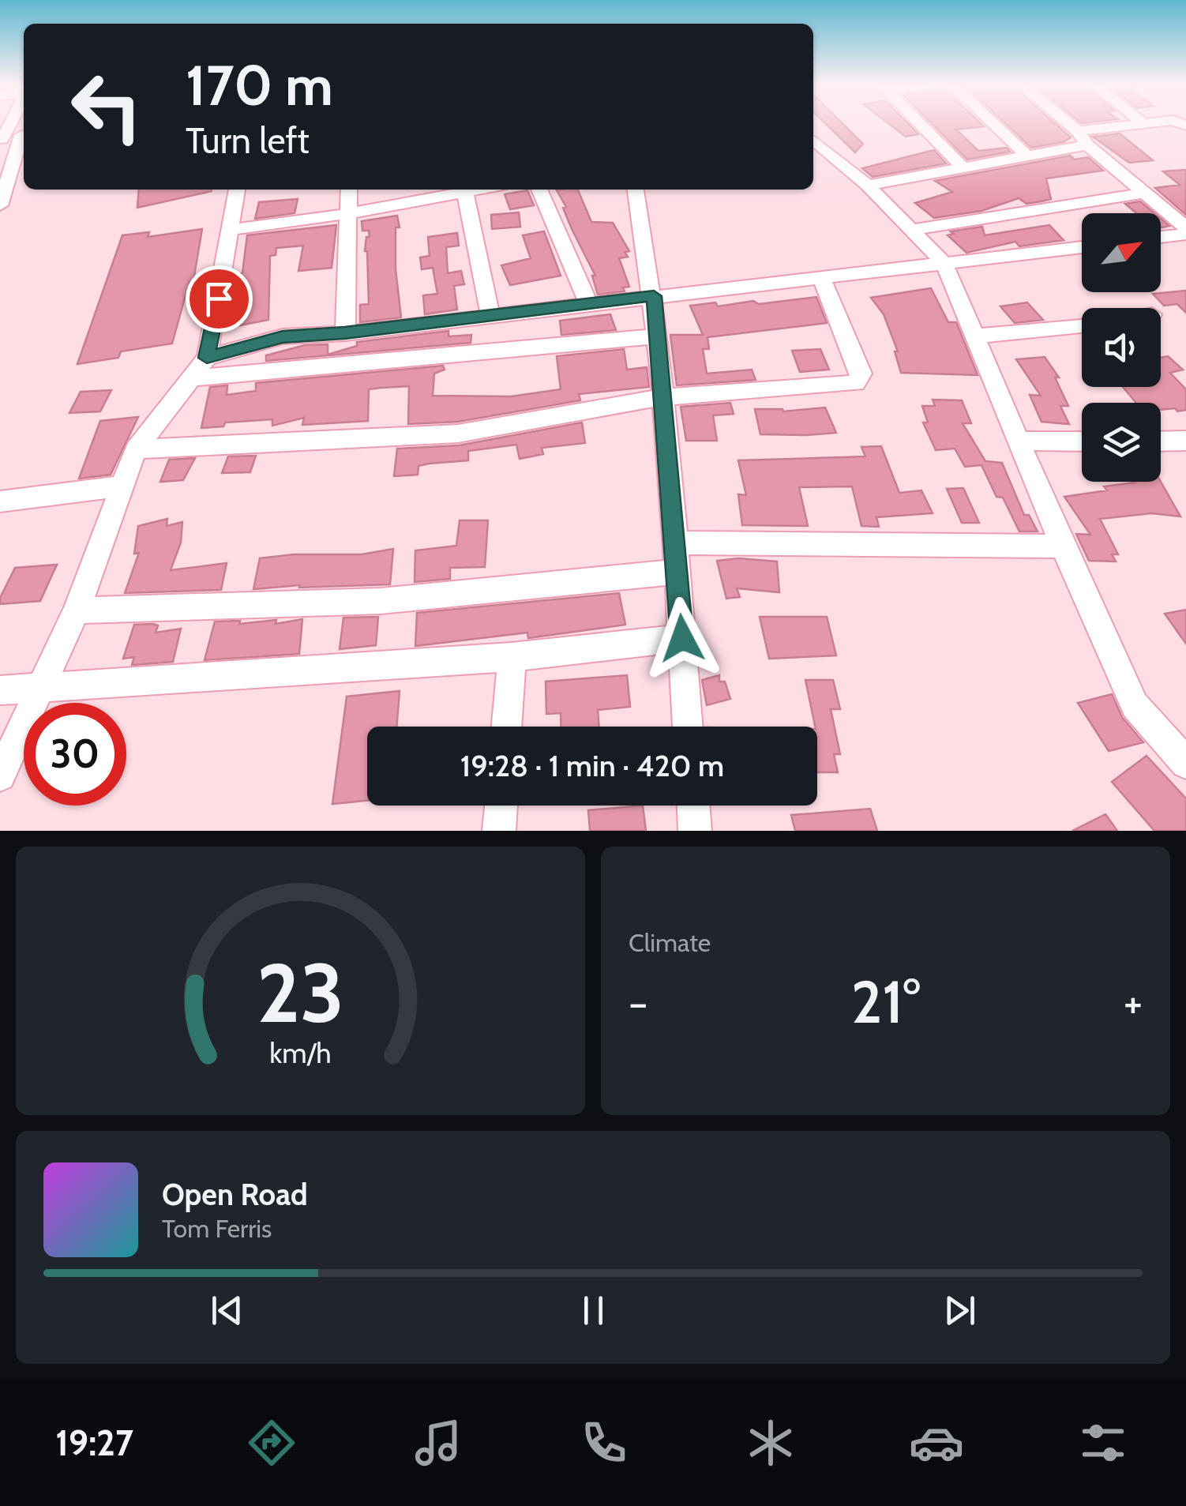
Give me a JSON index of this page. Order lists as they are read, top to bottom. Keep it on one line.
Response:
{"north":"top right","page":{"turn":["170 m","Turn left"],"limit":"30","trip":"19:28 · 1 min · 420 m","tile":"Climate","heat":["−","21°","+"],"song":["Open Road","Tom Ferris"],"tabs":"19:27","gauge":["23","km/h"]}}
